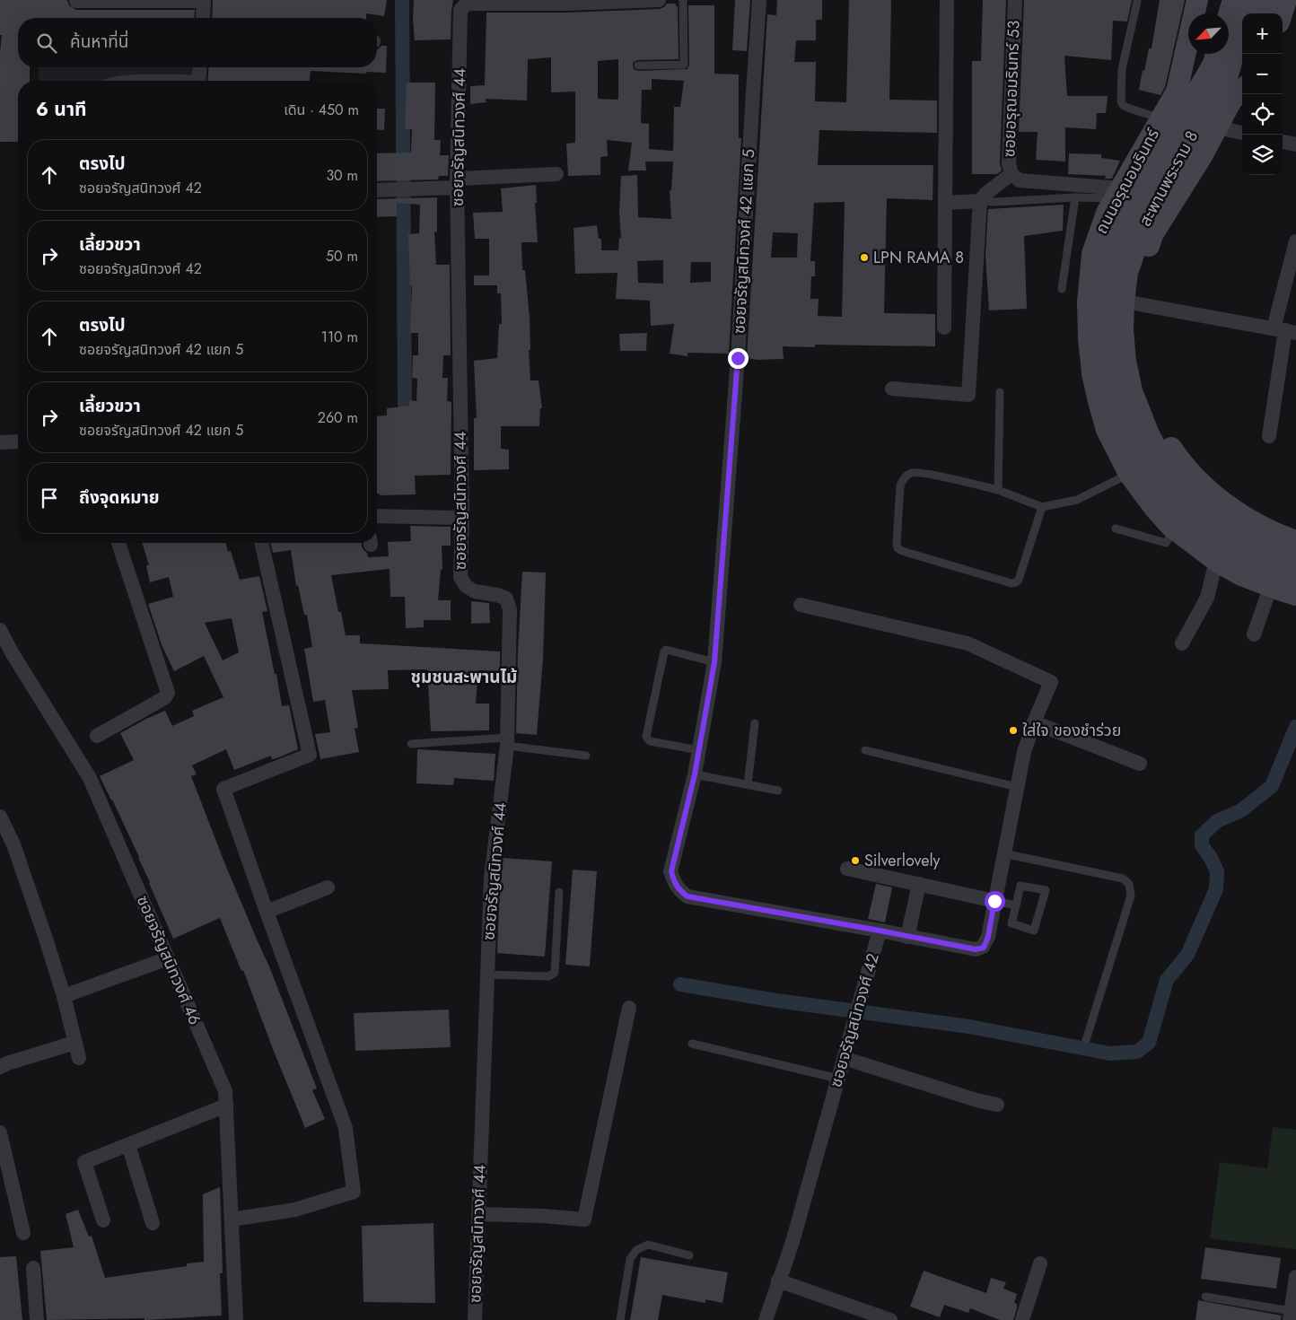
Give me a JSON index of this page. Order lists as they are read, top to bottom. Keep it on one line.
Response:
{"streets":{"main road":["สะพานพระราม 8","ถนนอรุณอมรินทร์"],"street":["ซอยอรุณอมรินทร์ 53","ซอยจรัญสนิทวงศ์ 44","ซอยจรัญสนิทวงศ์ 42 แยก 5","ซอยจรัญสนิทวงศ์ 46","ซอยจรัญสนิทวงศ์ 42"]},"crossings":[["ซอยอรุณอมรินทร์ 53","ถนนอรุณอมรินทร์"],["ซอยจรัญสนิทวงศ์ 42 แยก 5","ซอยจรัญสนิทวงศ์ 42"]],"districts":["ชุมชนสะพานไม้"],"places":["LPN RAMA 8","ใส่ใจ ของชำร่วย","Silverlovely"],"north":"bottom left","page":{"map_buttons":["+","−"],"search":"ค้นหาที่นี่","heading":["6 นาที","เดิน · 450 m"],"list":[["ตรงไป","ซอยจรัญสนิทวงศ์ 42","30 m"],["เลี้ยวขวา","ซอยจรัญสนิทวงศ์ 42","50 m"],["ตรงไป","ซอยจรัญสนิทวงศ์ 42 แยก 5","110 m"],["เลี้ยวขวา","ซอยจรัญสนิทวงศ์ 42 แยก 5","260 m"],"ถึงจุดหมาย"]}}
